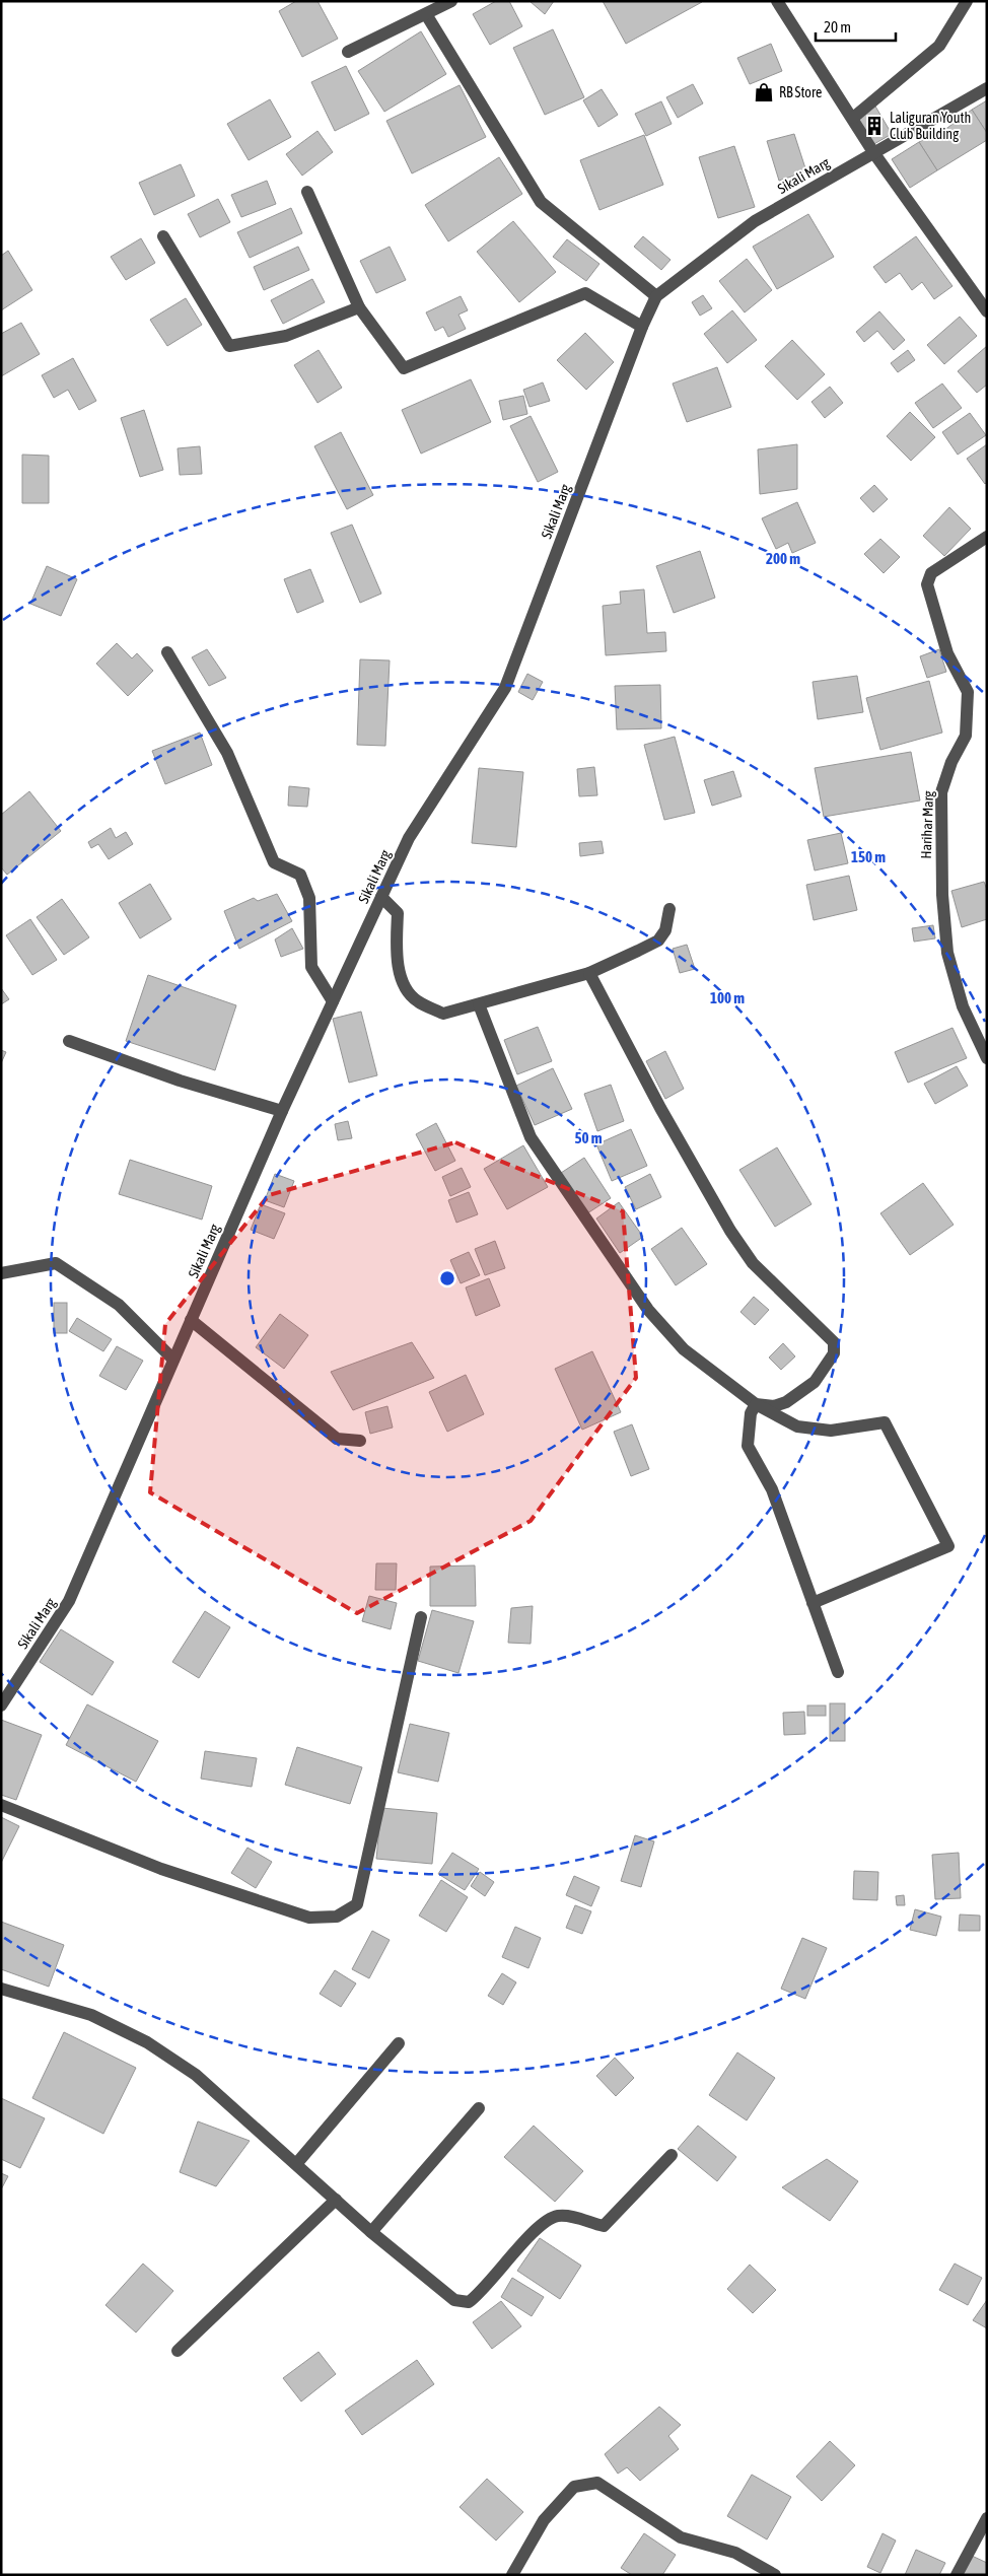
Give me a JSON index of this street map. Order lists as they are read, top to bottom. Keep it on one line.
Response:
{"streets":{"street":["Sikali Marg","Harihar Marg"]},"places":{"shop":["RB Store"],"building":["Laliguran Youth Club Building"]},"scale_bar":"20 m","rings":["200 m","150 m","100 m","50 m"]}
